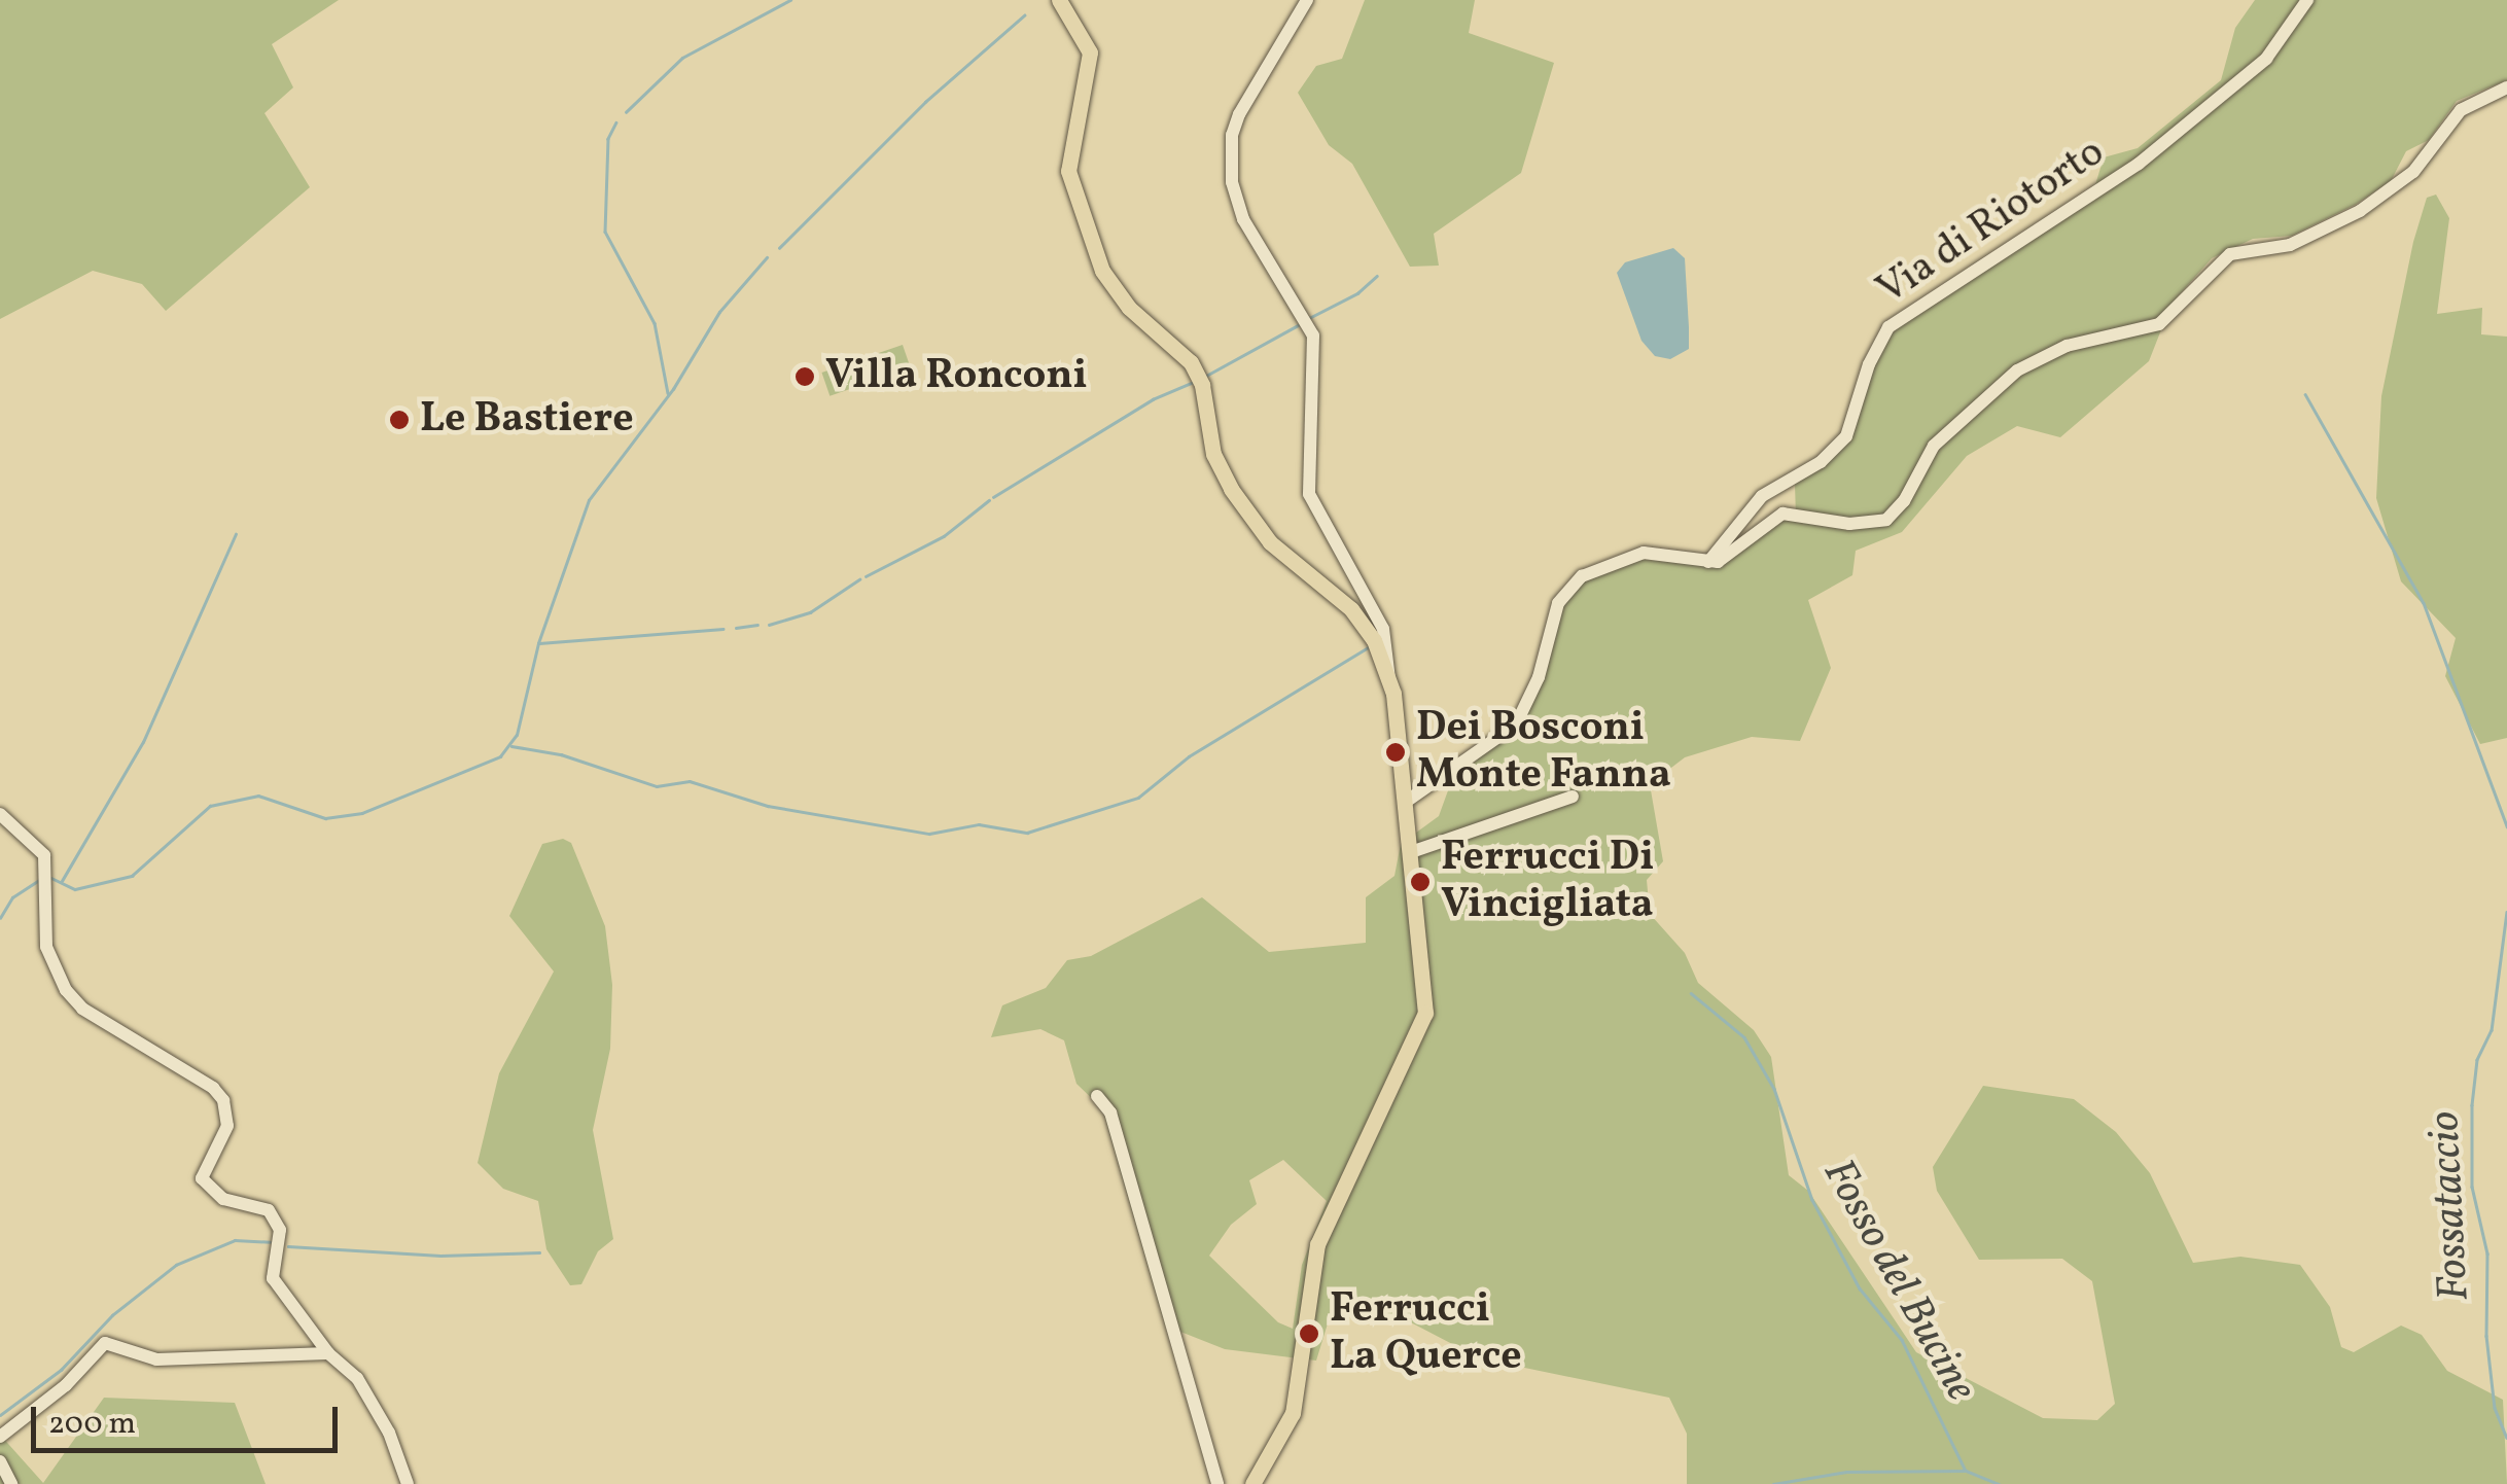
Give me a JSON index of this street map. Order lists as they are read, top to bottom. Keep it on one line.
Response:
{"streets":{"street":["Via di Riotorto"]},"water":["Fossataccio","Fosso del Bucine"],"places":["Villa Ronconi","Le Bastiere","Dei Bosconi Monte Fanna","Ferrucci Di Vincigliata","Ferrucci La Querce"],"scale_bar":"200 m"}
